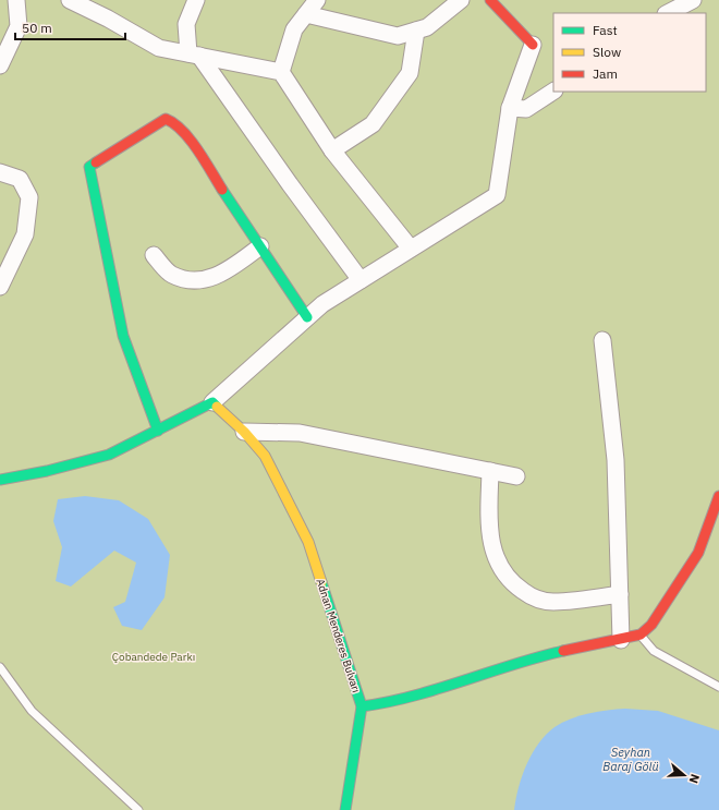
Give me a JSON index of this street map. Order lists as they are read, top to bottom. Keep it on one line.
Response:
{"streets":{"street":["Adnan Menderes Bulvarı"]},"water":["Seyhan Baraj Gölü"],"parks":["Çobandede Parkı"],"legend":["Fast","Slow","Jam"],"scale_bar":"50 m","north":"right"}
